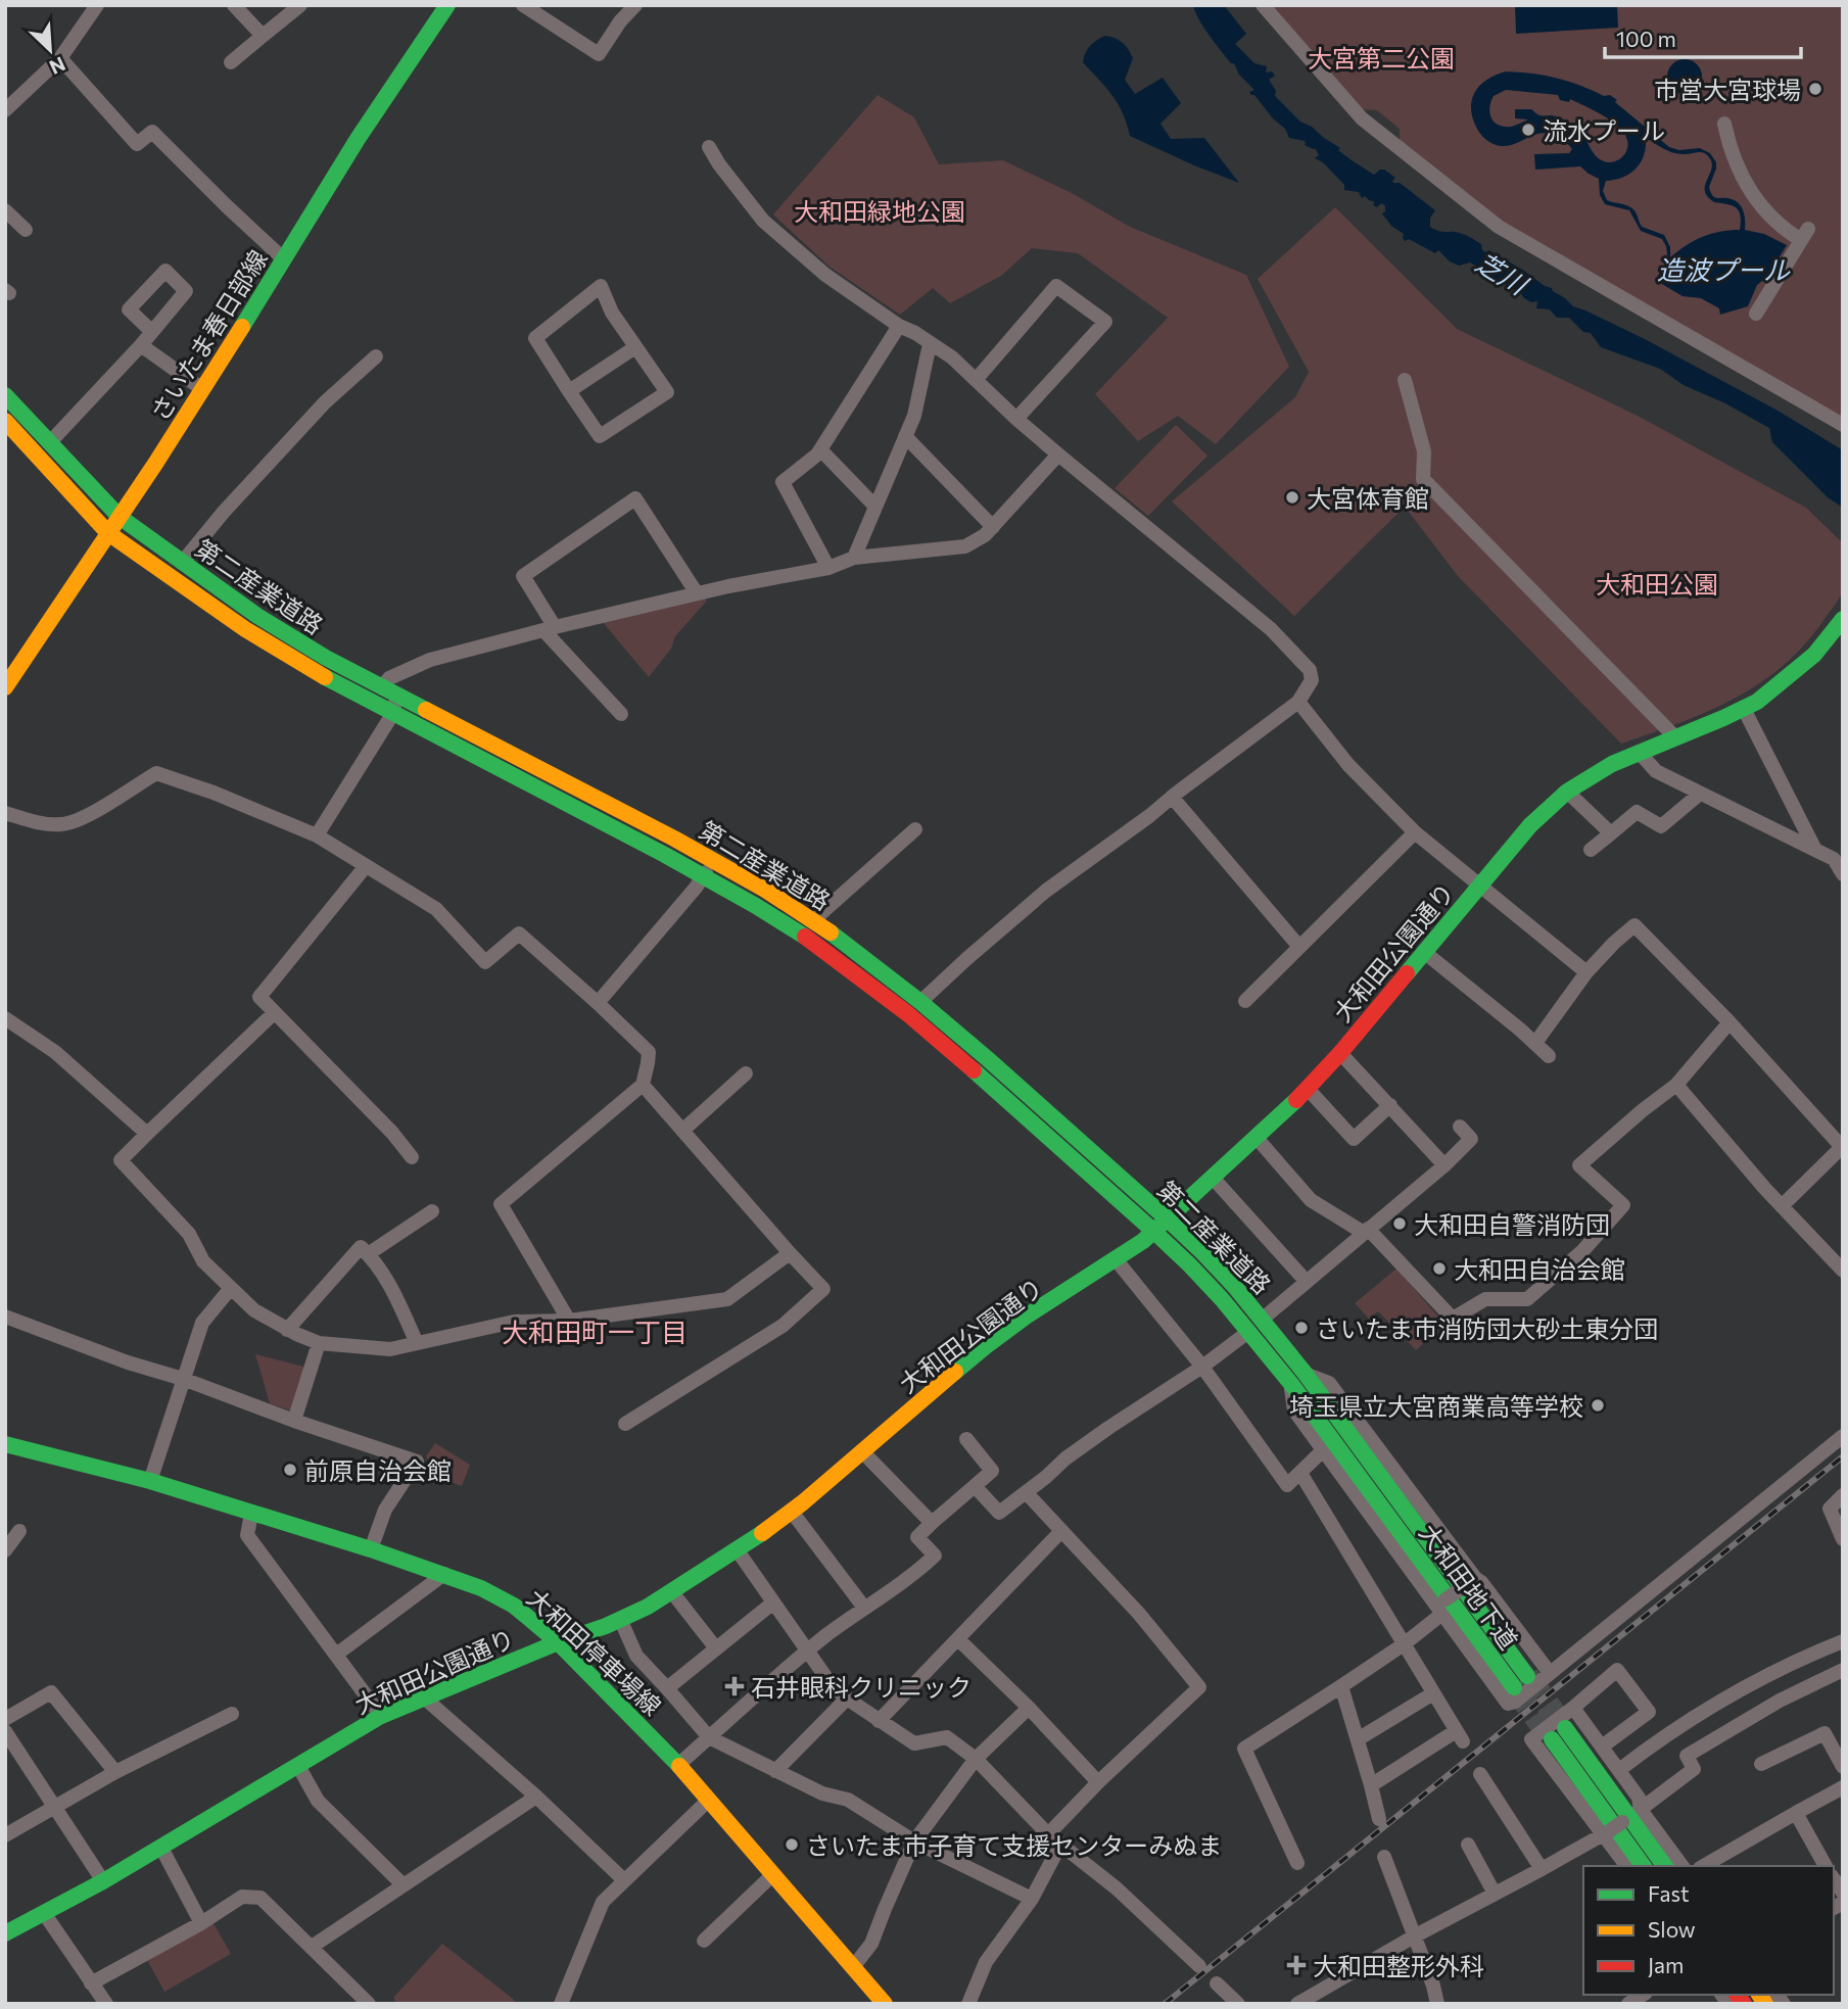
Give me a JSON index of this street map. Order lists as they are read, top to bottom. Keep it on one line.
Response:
{"streets":{"main road":["さいたま春日部線","第二産業道路","大和田公園通り","大和田地下道","大和田停車場線"]},"crossings":[["さいたま春日部線","第二産業道路"],["第二産業道路","大和田公園通り"],["第二産業道路","大和田地下道"],["大和田公園通り","大和田停車場線"]],"districts":["大和田町一丁目"],"water":["造波プール","芝川"],"parks":["大宮第二公園","大和田緑地公園","大和田公園"],"places":{"other":["市営大宮球場","流水プール","大宮体育館","大和田自警消防団","大和田自治会館","さいたま市消防団大砂土東分団","埼玉県立大宮商業高等学校","前原自治会館","さいたま市子育て支援センターみぬま"],"health":["石井眼科クリニック","大和田整形外科"]},"legend":["Fast","Slow","Jam"],"scale_bar":"100 m","north":"bottom right"}
